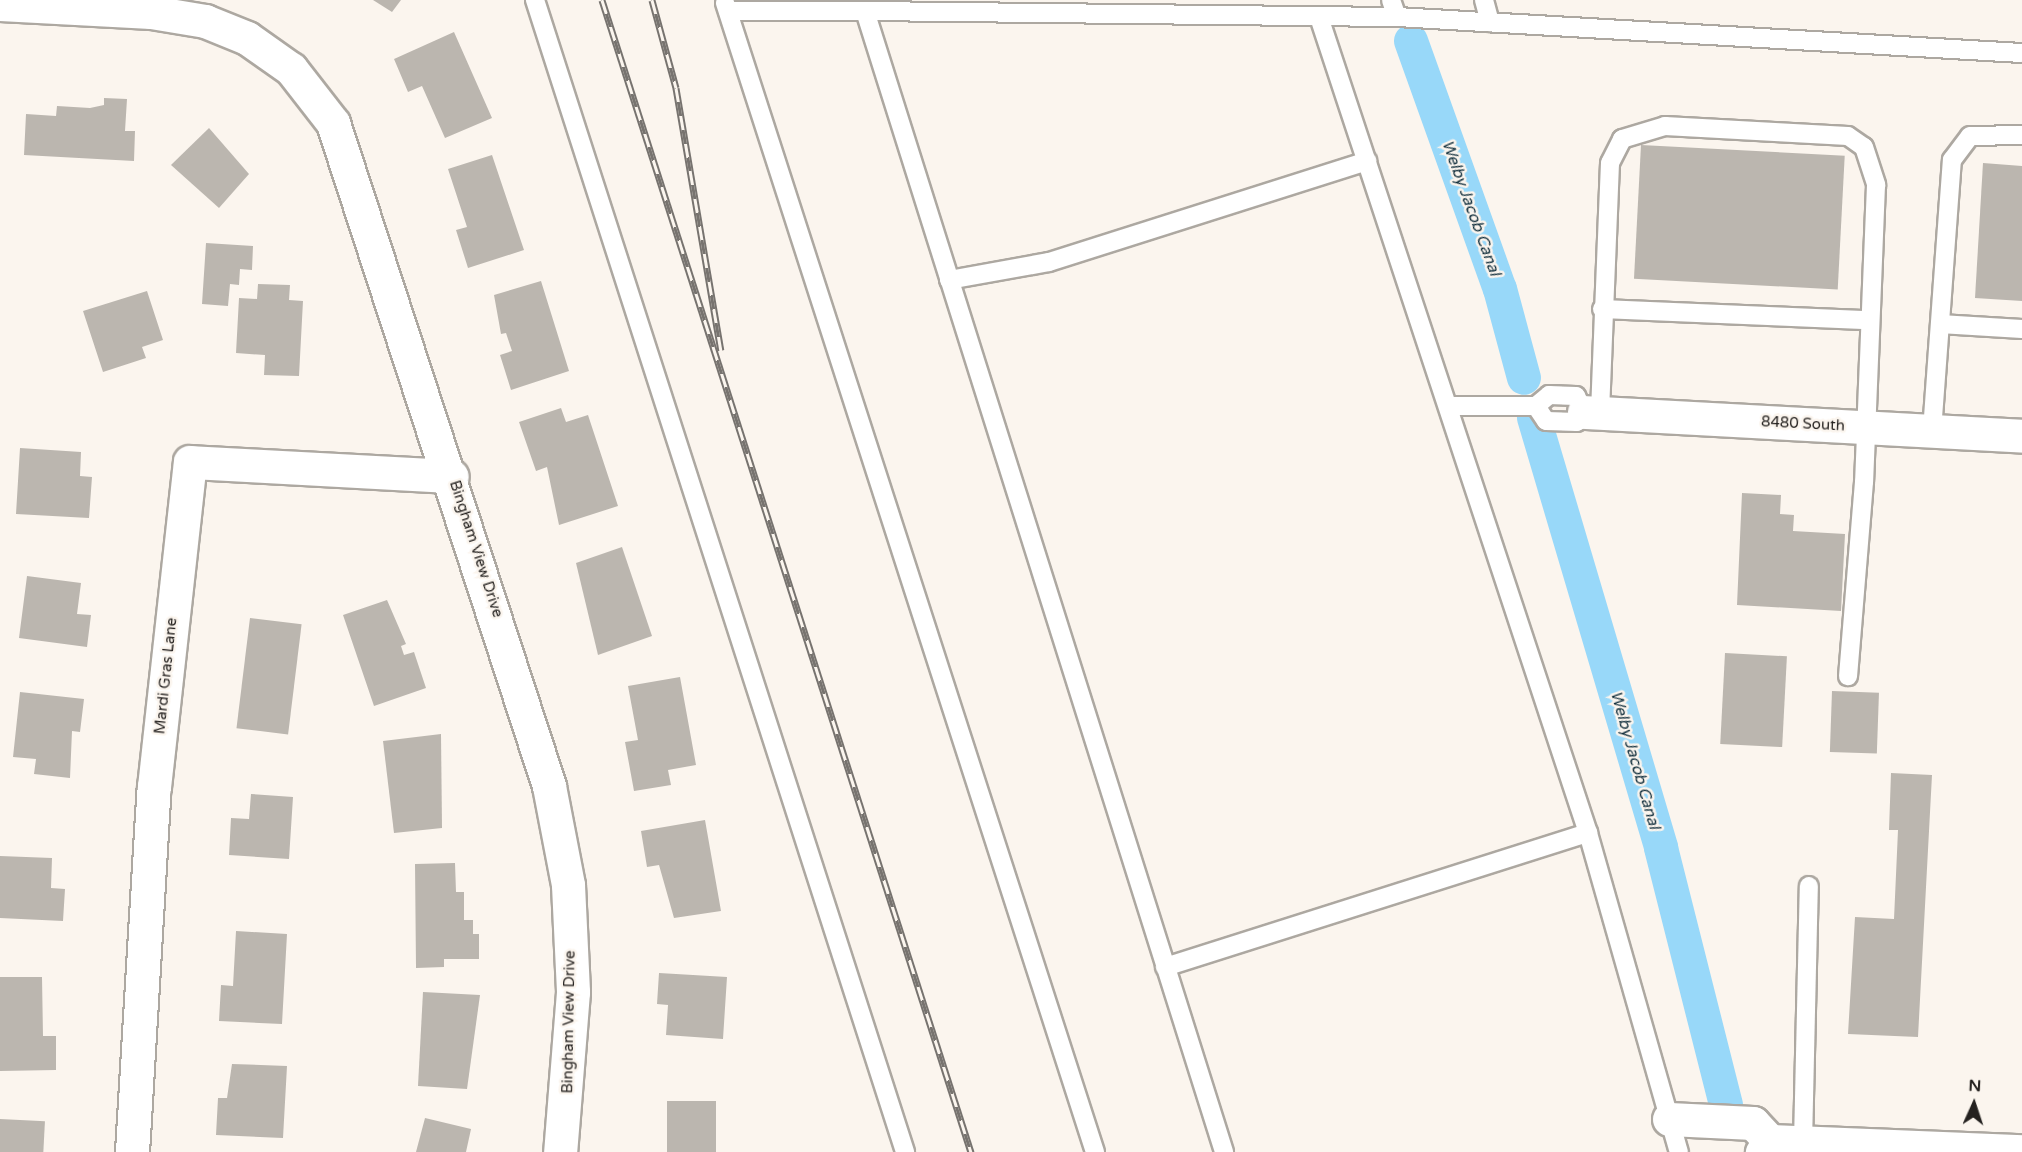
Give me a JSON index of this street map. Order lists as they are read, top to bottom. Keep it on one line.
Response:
{"streets":{"street":["8480 South","Bingham View Drive","Mardi Gras Lane"]},"crossings":[["Bingham View Drive","Mardi Gras Lane"]],"water":["Welby Jacob Canal"],"north":"top"}
